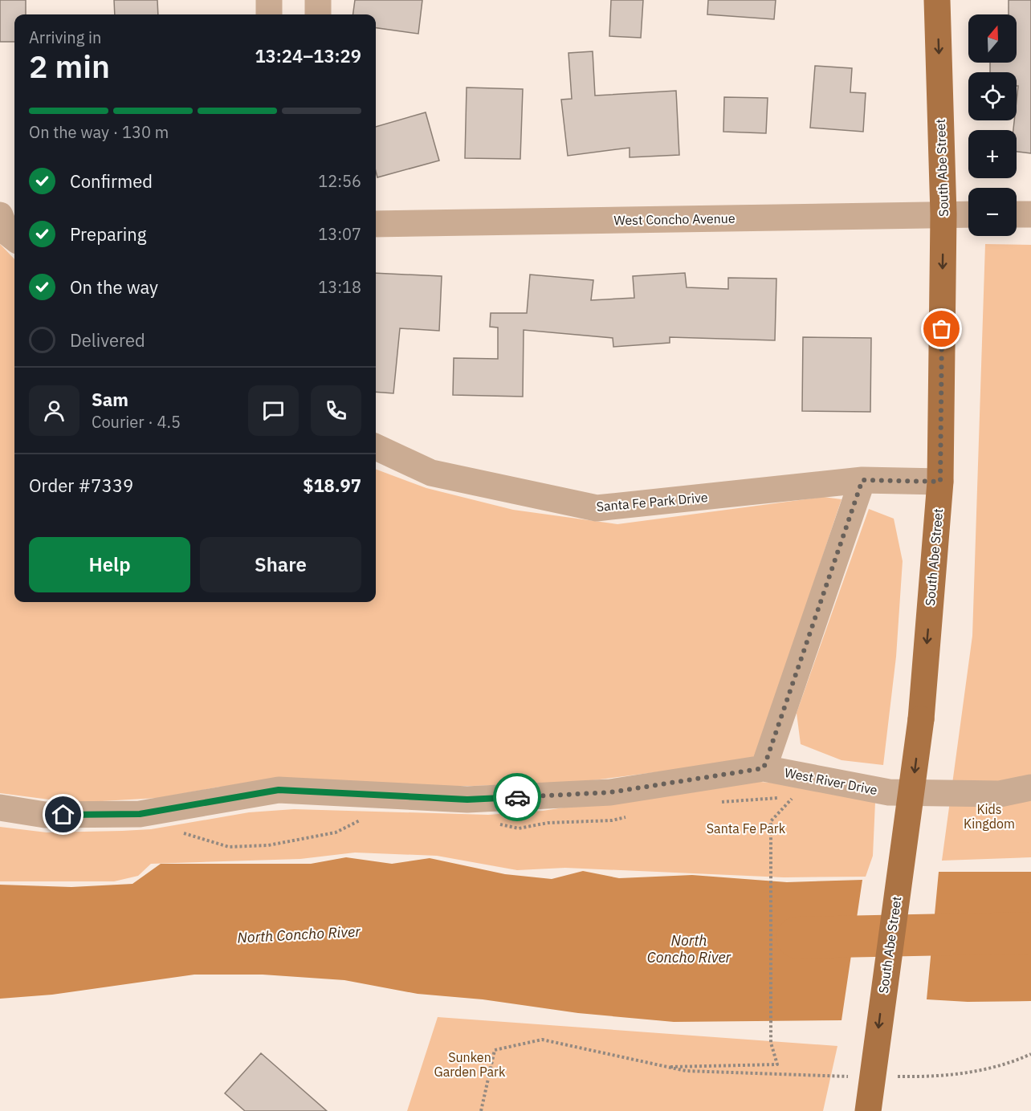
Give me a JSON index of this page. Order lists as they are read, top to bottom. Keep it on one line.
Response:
{"streets":{"main road":["South Abe Street"],"street":["West Concho Avenue","Santa Fe Park Drive","West River Drive"]},"crossings":[["South Abe Street","West Concho Avenue"],["South Abe Street","Santa Fe Park Drive"]],"one_way":["South Abe Street"],"water":["North Concho River"],"parks":["Kids Kingdom","Santa Fe Park","Sunken Garden Park"],"north":"top","page":{"map_buttons":["+","−"],"heading":["2 min","Arriving in","13:24–13:29"],"panel":["Sam","Courier · 4.5","Order #7339","$18.97"],"bar":"On the way · 130 m","list":[["Confirmed","12:56"],["Preparing","13:07"],["On the way","13:18"],"Delivered"],"buttons":["Help","Share"]}}
